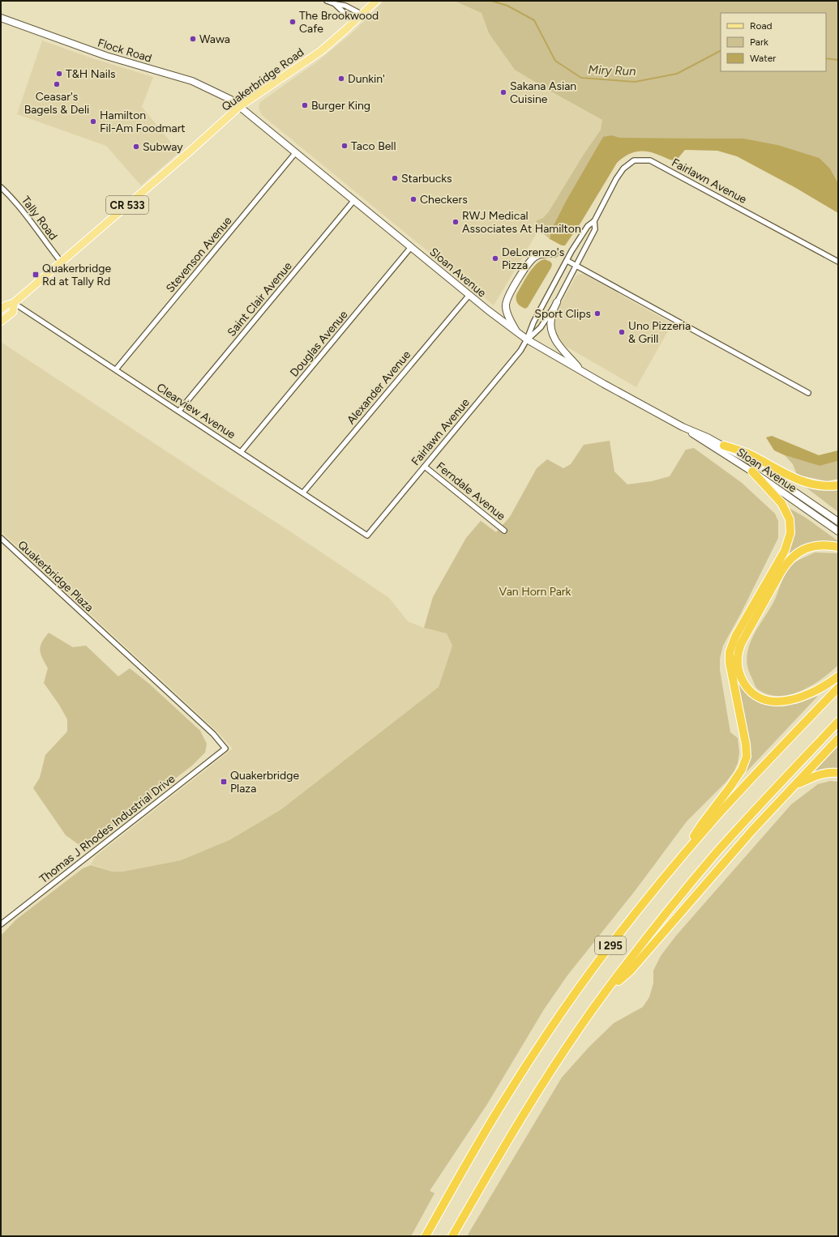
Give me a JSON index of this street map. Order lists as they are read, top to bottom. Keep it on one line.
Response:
{"streets":{"highway":["I 295"],"main road":["Flock Road","Quakerbridge Road","CR 533","Sloan Avenue"],"street":["Fairlawn Avenue","Tally Road","Stevenson Avenue","Saint Clair Avenue","Douglas Avenue","Alexander Avenue","Clearview Avenue","Ferndale Avenue","Quakerbridge Plaza","Thomas J Rhodes Industrial Drive"]},"crossings":[["Flock Road","Quakerbridge Road"],["Flock Road","Sloan Avenue"],["Quakerbridge Road","Tally Road"],["Quakerbridge Road","Sloan Avenue"],["Quakerbridge Road","Clearview Avenue"],["Fairlawn Avenue","Sloan Avenue"],["Fairlawn Avenue","Clearview Avenue"],["Fairlawn Avenue","Ferndale Avenue"],["Stevenson Avenue","Sloan Avenue"],["Stevenson Avenue","Clearview Avenue"],["Sloan Avenue","Saint Clair Avenue"],["Sloan Avenue","Douglas Avenue"],["Sloan Avenue","Alexander Avenue"],["Saint Clair Avenue","Clearview Avenue"],["Douglas Avenue","Clearview Avenue"],["Alexander Avenue","Clearview Avenue"],["Quakerbridge Plaza","Thomas J Rhodes Industrial Drive"]],"water":["Miry Run"],"parks":["Van Horn Park"],"places":{"other":["The Brookwood Cafe","Wawa","T&H Nails","Dunkin'","Ceasar's Bagels & Deli","Sakana Asian Cuisine","Burger King","Hamilton Fil-Am Foodmart","Taco Bell","Subway","Starbucks","Checkers","RWJ Medical Associates At Hamilton","DeLorenzo's Pizza","Sport Clips","Uno Pizzeria & Grill"],"transit":["Quakerbridge Rd at Tally Rd","Quakerbridge Plaza"]},"legend":["Road","Park","Water"]}
